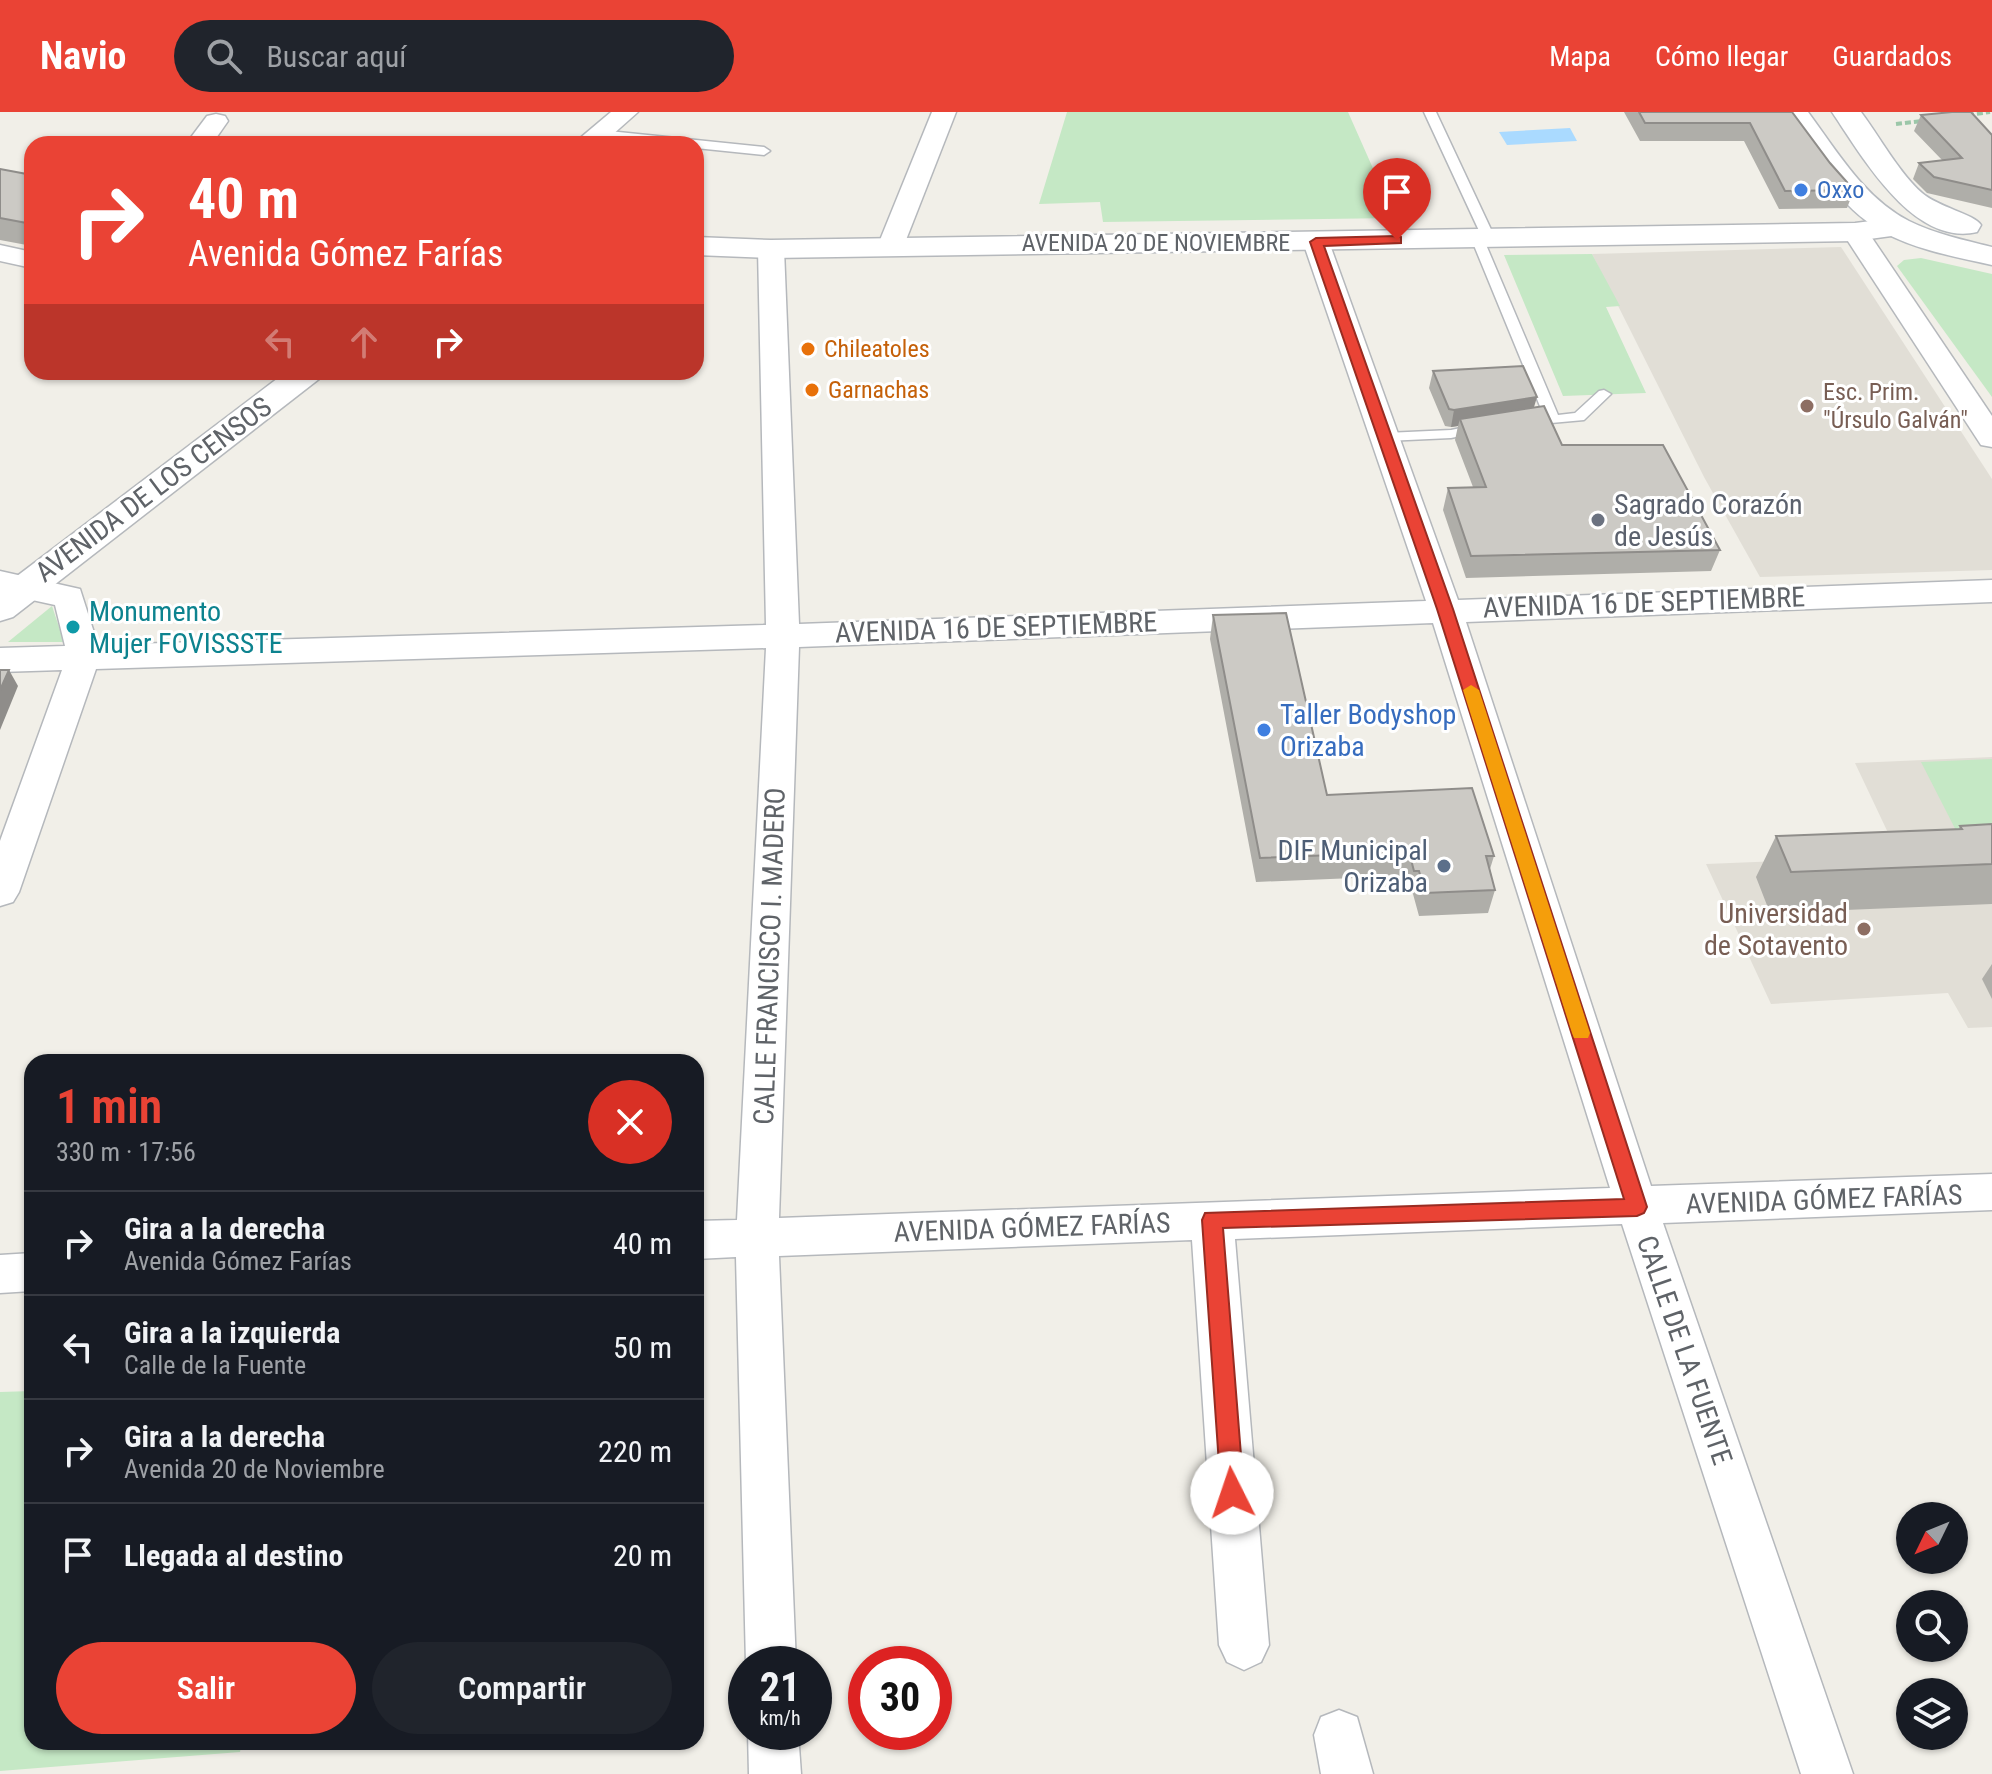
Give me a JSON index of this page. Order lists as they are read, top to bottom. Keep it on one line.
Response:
{"streets":{"street":["AVENIDA 20 DE NOVIEMBRE","AVENIDA DE LOS CENSOS","AVENIDA 16 DE SEPTIEMBRE","CALLE FRANCISCO I. MADERO","AVENIDA GÓMEZ FARÍAS","CALLE DE LA FUENTE"]},"crossings":[["AVENIDA 20 DE NOVIEMBRE","CALLE FRANCISCO I. MADERO"],["AVENIDA 20 DE NOVIEMBRE","CALLE DE LA FUENTE"],["AVENIDA 16 DE SEPTIEMBRE","CALLE FRANCISCO I. MADERO"],["AVENIDA 16 DE SEPTIEMBRE","CALLE DE LA FUENTE"],["CALLE FRANCISCO I. MADERO","AVENIDA GÓMEZ FARÍAS"],["AVENIDA GÓMEZ FARÍAS","CALLE DE LA FUENTE"]],"places":["Oxxo","Chileatoles","Garnachas","Esc. Prim. \"Úrsulo Galván\"","Sagrado Corazón de Jesús","Monumento Mujer FOVISSSTE","Taller Bodyshop Orizaba","DIF Municipal Orizaba","Universidad de Sotavento"],"north":"bottom left","page":{"header":"Navio","search":"Buscar aquí","nav":["Mapa","Cómo llegar","Guardados"],"turn":["40 m","Avenida Gómez Farías"],"heading":["1 min","330 m · 17:56"],"list":[{"name":"Gira a la derecha","note":"Avenida Gómez Farías","value":"40 m"},{"name":"Gira a la izquierda","note":"Calle de la Fuente","value":"50 m"},{"name":"Gira a la derecha","note":"Avenida 20 de Noviembre","value":"220 m"},{"name":"Llegada al destino","value":"20 m"}],"buttons":["Salir","Compartir"],"speed":"21 km/h","limit":"30"}}
